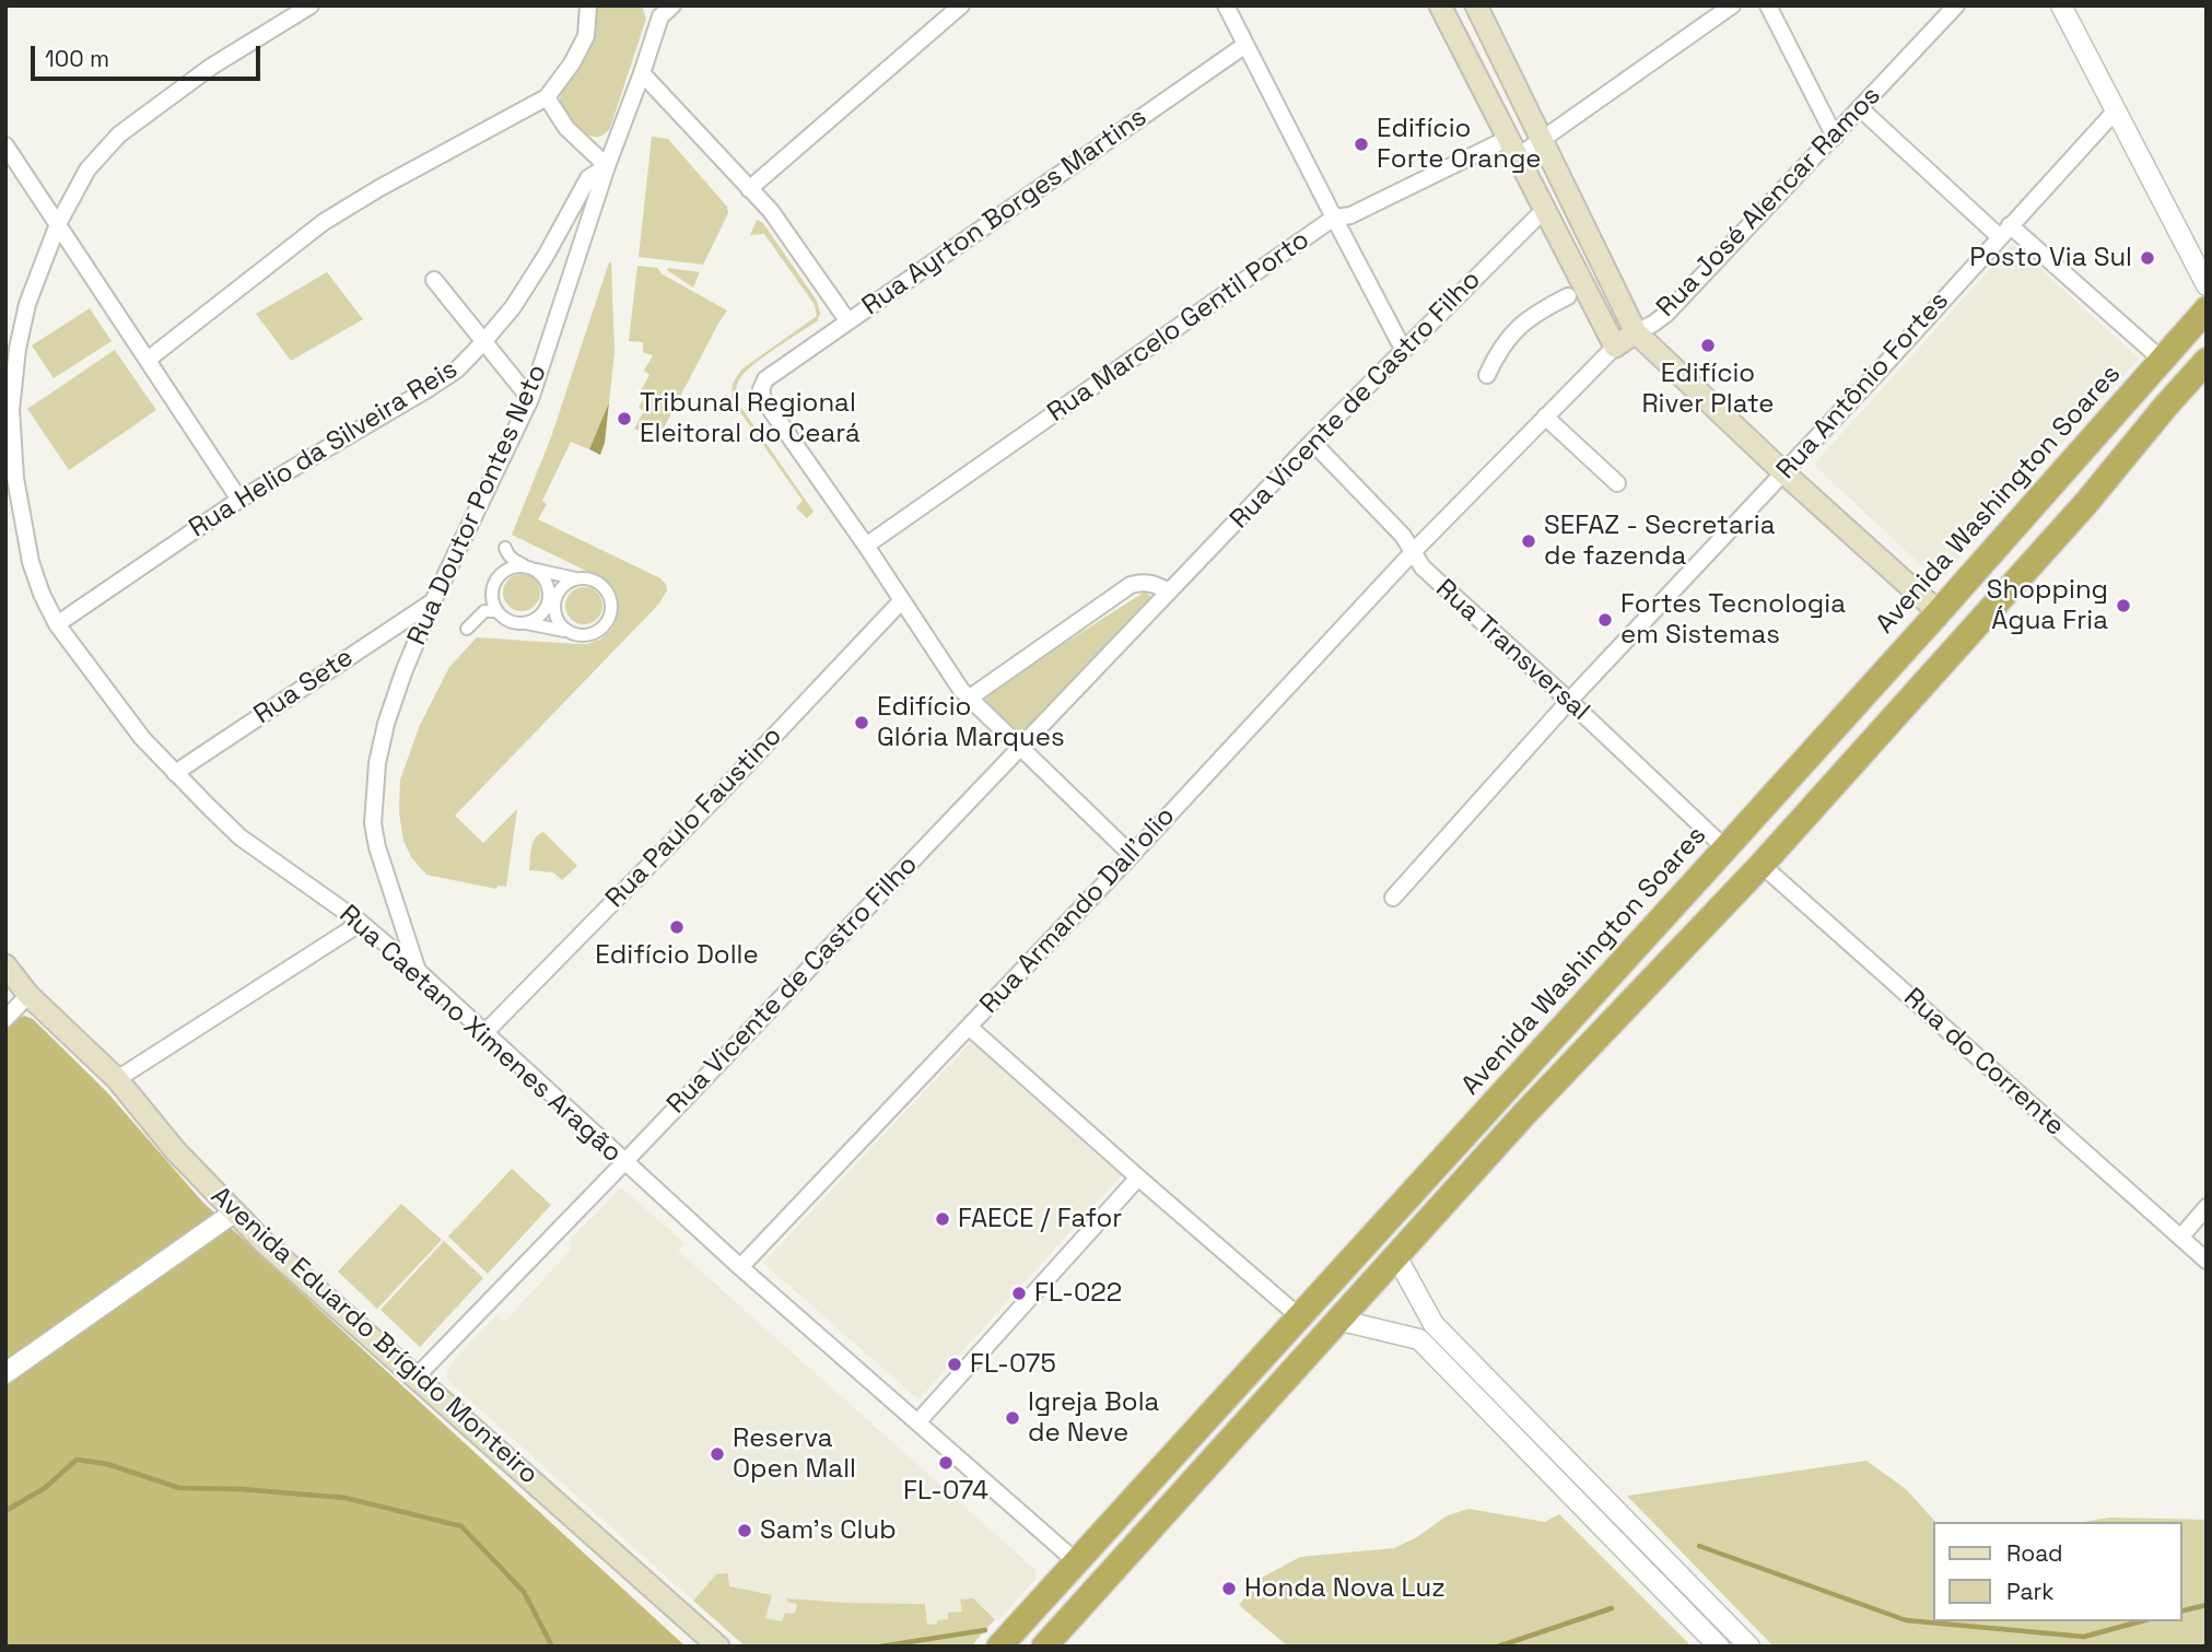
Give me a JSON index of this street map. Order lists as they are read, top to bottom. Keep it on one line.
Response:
{"streets":{"highway":["Avenida Washington Soares"],"main road":["Rua José Alencar Ramos","Avenida Eduardo Brígido Monteiro"],"street":["Rua Ayrton Borges Martins","Rua Marcelo Gentil Porto","Rua Antônio Fortes","Rua Vicente de Castro Filho","Rua Helio da Silveira Reis","Rua Doutor Pontes Neto","Rua Transversal","Rua Sete","Rua Paulo Faustino","Rua Armando Dall'olio","Rua Caetano Ximenes Aragão","Rua do Corrente"]},"crossings":[["Rua José Alencar Ramos","Rua Transversal"],["Rua José Alencar Ramos","Rua Armando Dall'olio"],["Rua Ayrton Borges Martins","Rua Marcelo Gentil Porto"],["Rua Antônio Fortes","Rua Transversal"],["Rua Vicente de Castro Filho","Rua Transversal"],["Rua Vicente de Castro Filho","Rua Caetano Ximenes Aragão"],["Rua Vicente de Castro Filho","Avenida Eduardo Brígido Monteiro"],["Rua Helio da Silveira Reis","Rua Doutor Pontes Neto"],["Rua Helio da Silveira Reis","Rua Caetano Ximenes Aragão"],["Avenida Washington Soares","Rua Transversal"],["Avenida Washington Soares","Rua Caetano Ximenes Aragão"],["Rua Doutor Pontes Neto","Rua Sete"],["Rua Doutor Pontes Neto","Rua Caetano Ximenes Aragão"],["Rua Transversal","Rua Armando Dall'olio"],["Rua Sete","Rua Caetano Ximenes Aragão"],["Rua Paulo Faustino","Rua Caetano Ximenes Aragão"],["Rua Armando Dall'olio","Rua Caetano Ximenes Aragão"]],"places":["Edifício Forte Orange","Posto Via Sul","Edifício River Plate","Tribunal Regional Eleitoral do Ceará","SEFAZ - Secretaria de fazenda","Shopping Água Fria","Fortes Tecnologia em Sistemas","Edifício Glória Marques","Edifício Dolle","FAECE / Fafor","FL-022","FL-075","Igreja Bola de Neve","Reserva Open Mall","FL-074","Sam's Club","Honda Nova Luz"],"legend":["Road","Park"],"scale_bar":"100 m"}
